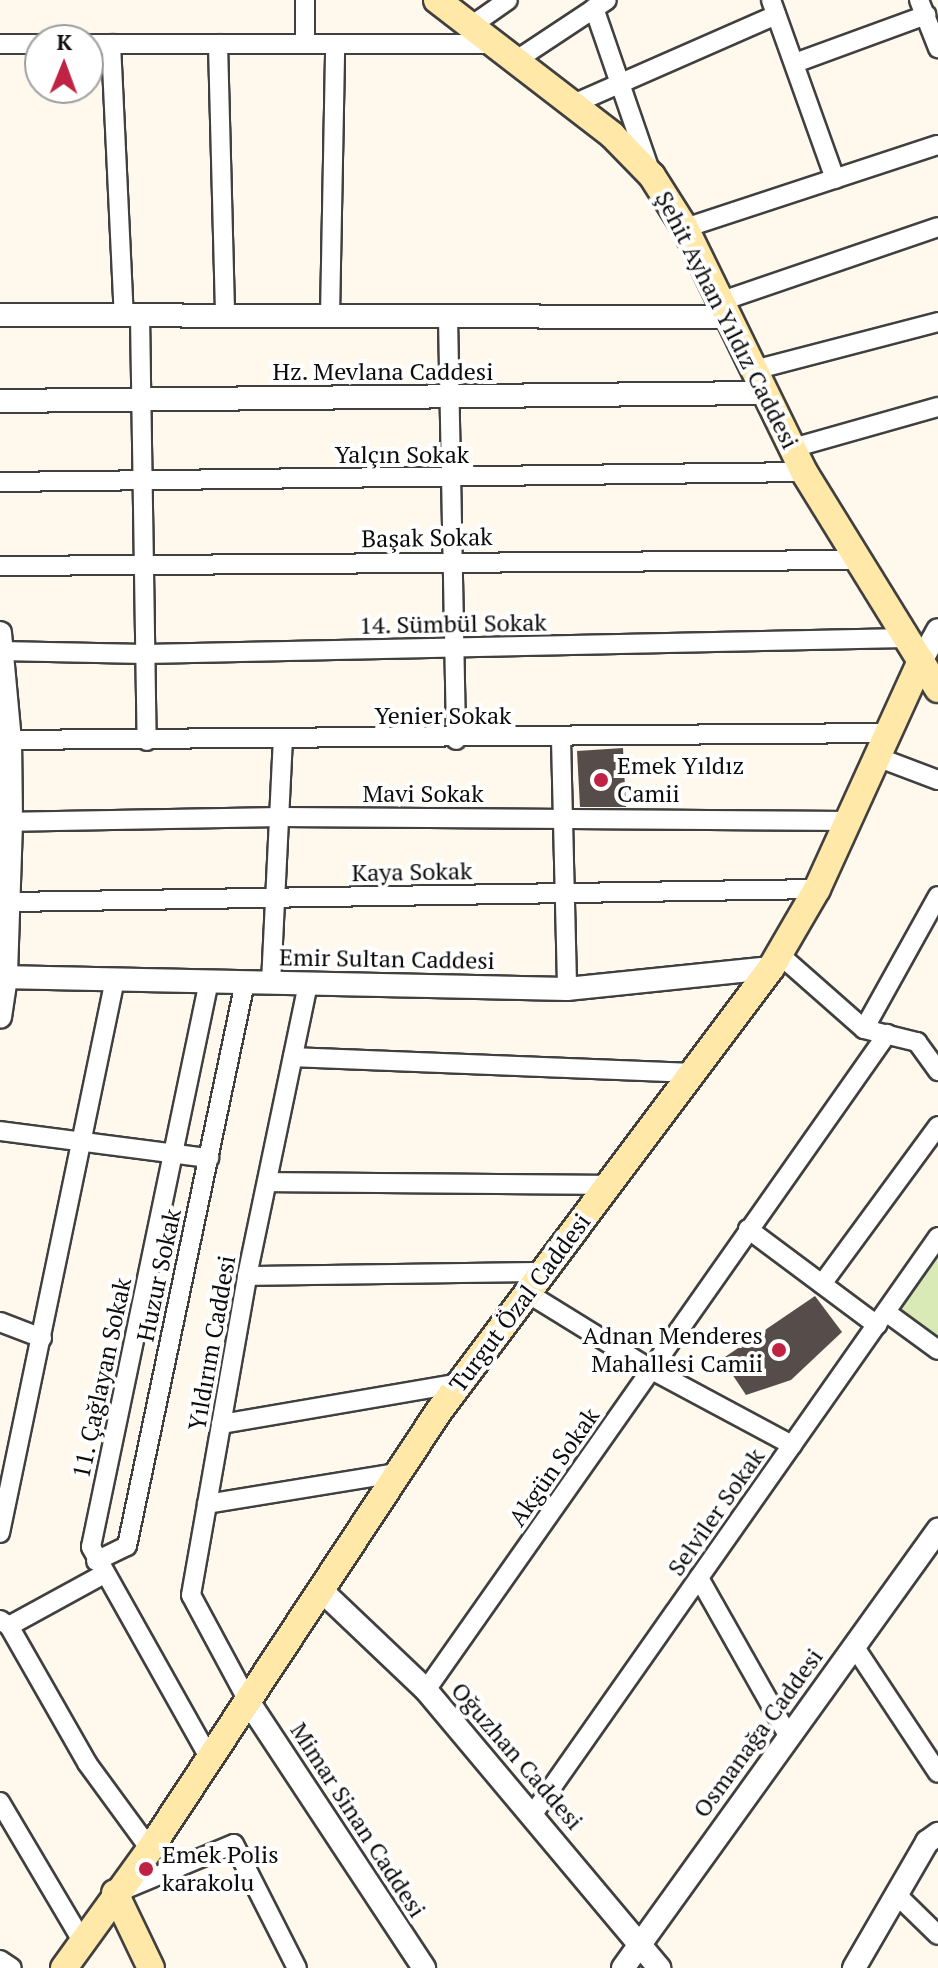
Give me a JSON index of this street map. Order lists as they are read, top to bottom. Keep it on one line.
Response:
{"streets":{"main road":["Şehit Ayhan Yıldız Caddesi","Turgut Özal Caddesi"],"street":["Hz. Mevlana Caddesi","Yalçın Sokak","Başak Sokak","14. Sümbül Sokak","Yenier Sokak","Mavi Sokak","Kaya Sokak","Emir Sultan Caddesi","Huzur Sokak","Yıldırım Caddesi","11. Çağlayan Sokak","Akgün Sokak","Selviler Sokak","Osmanağa Caddesi","Oğuzhan Caddesi","Mimar Sinan Caddesi"]},"crossings":[["Şehit Ayhan Yıldız Caddesi","Hz. Mevlana Caddesi"],["Şehit Ayhan Yıldız Caddesi","Yalçın Sokak"],["Şehit Ayhan Yıldız Caddesi","Başak Sokak"],["Şehit Ayhan Yıldız Caddesi","14. Sümbül Sokak"],["Şehit Ayhan Yıldız Caddesi","Turgut Özal Caddesi"],["Yenier Sokak","Turgut Özal Caddesi"],["Mavi Sokak","Turgut Özal Caddesi"],["Kaya Sokak","Turgut Özal Caddesi"],["Emir Sultan Caddesi","Huzur Sokak"],["Emir Sultan Caddesi","Turgut Özal Caddesi"],["Emir Sultan Caddesi","Yıldırım Caddesi"],["Emir Sultan Caddesi","11. Çağlayan Sokak"],["Huzur Sokak","11. Çağlayan Sokak"],["Turgut Özal Caddesi","Yıldırım Caddesi"],["Turgut Özal Caddesi","Oğuzhan Caddesi"],["Turgut Özal Caddesi","Mimar Sinan Caddesi"],["Yıldırım Caddesi","Mimar Sinan Caddesi"],["Akgün Sokak","Oğuzhan Caddesi"],["Selviler Sokak","Oğuzhan Caddesi"],["Osmanağa Caddesi","Oğuzhan Caddesi"]],"places":["Emek Yıldız Camii","Adnan Menderes Mahallesi Camii","Emek Polis karakolu"],"north":"top"}
